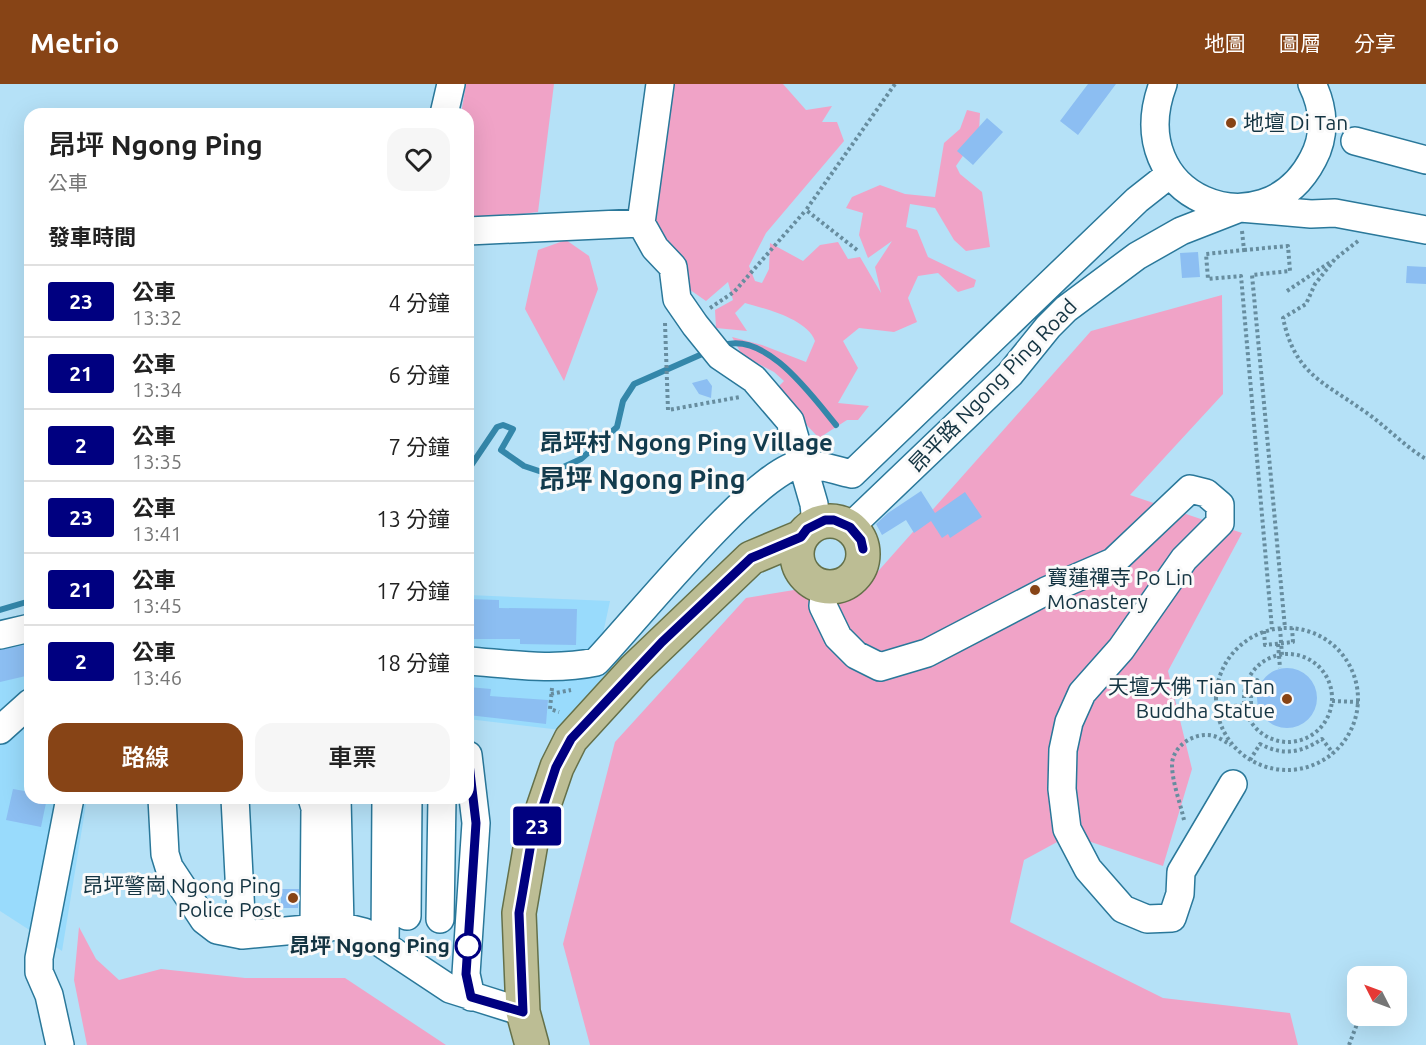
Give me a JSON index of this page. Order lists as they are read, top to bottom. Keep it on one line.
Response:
{"streets":{"street":["昂平路 Ngong Ping Road"]},"districts":["昂坪村 Ngong Ping Village","昂坪 Ngong Ping"],"places":["地壇 Di Tan","寶蓮禪寺 Po Lin Monastery","天壇大佛 Tian Tan Buddha Statue","昂坪警崗 Ngong Ping Police Post","昂坪 Ngong Ping"],"lines":["bus line 23"],"north":"top left","page":{"header":"Metrio","nav":["地圖","圖層","分享"],"on_map":"23","heading":[["昂坪 Ngong Ping","公車"],"發車時間"],"list":[{"mark":"23","name":"公車","note":"13:32","value":"4 分鐘"},{"mark":"21","name":"公車","note":"13:34","value":"6 分鐘"},{"mark":"2","name":"公車","note":"13:35","value":"7 分鐘"},{"mark":"23","name":"公車","note":"13:41","value":"13 分鐘"},{"mark":"21","name":"公車","note":"13:45","value":"17 分鐘"},{"mark":"2","name":"公車","note":"13:46","value":"18 分鐘"}],"buttons":["路線","車票"]}}
